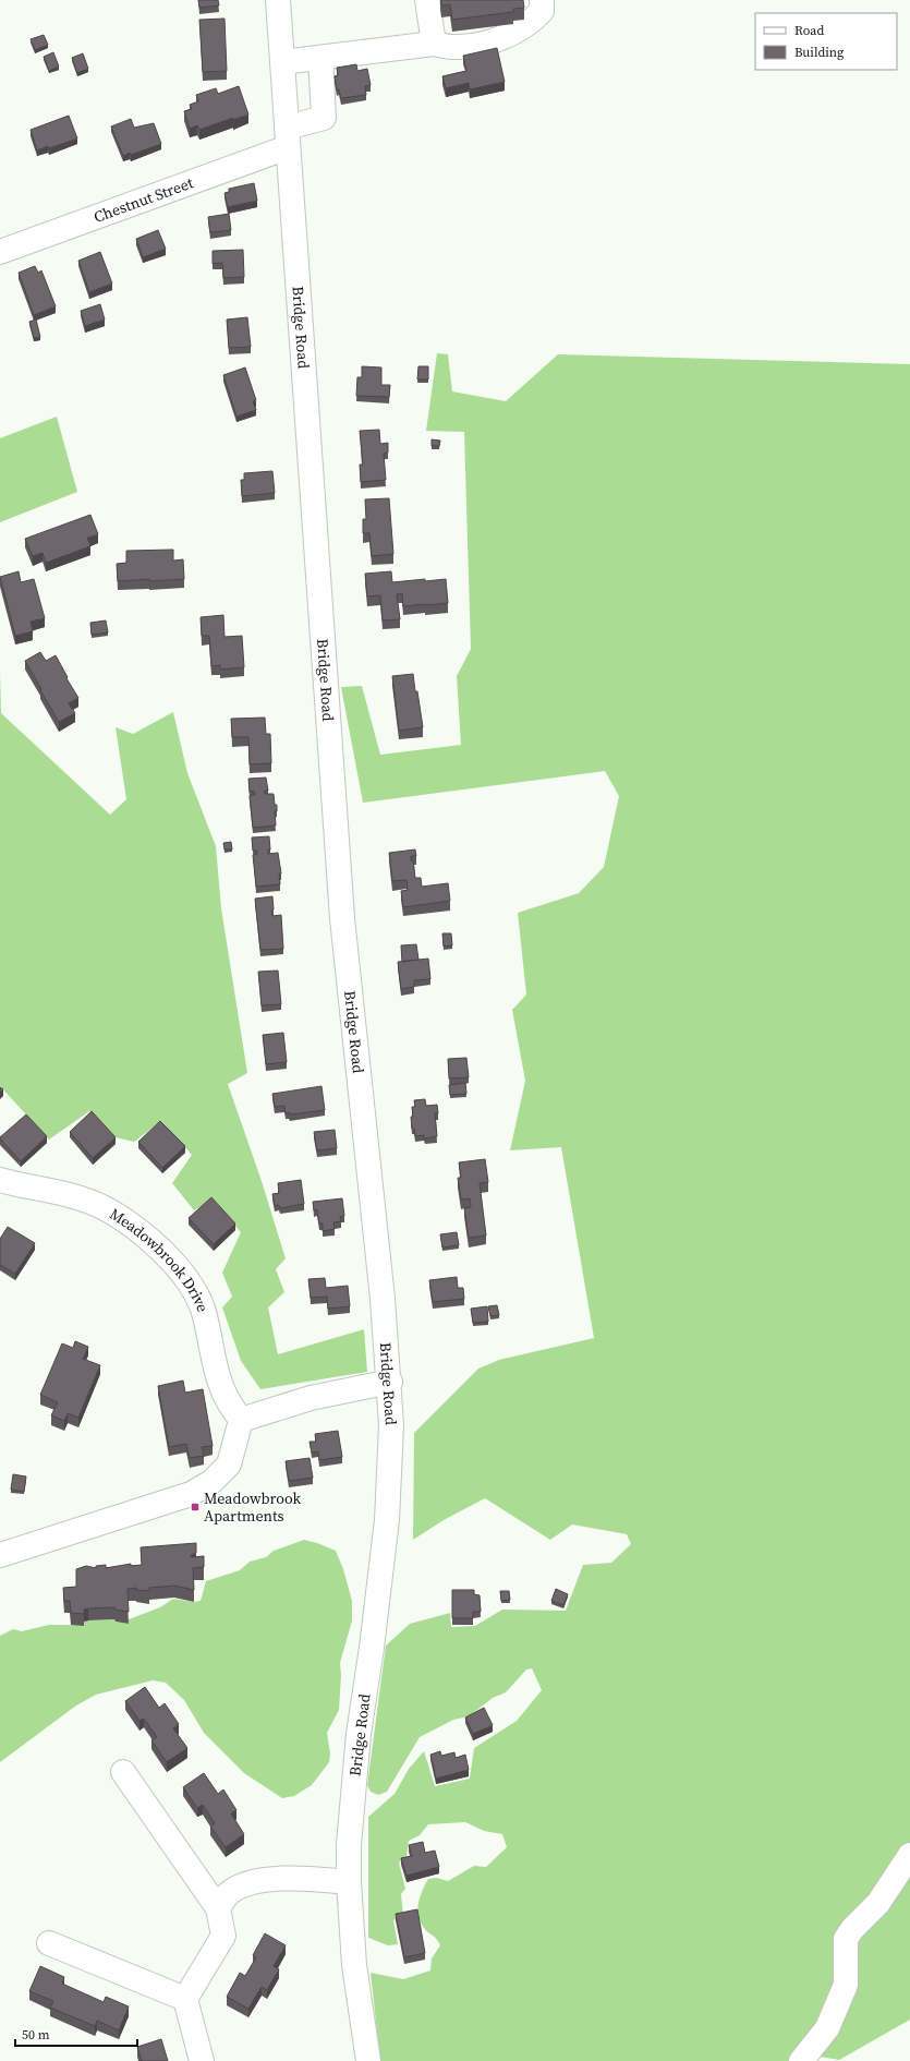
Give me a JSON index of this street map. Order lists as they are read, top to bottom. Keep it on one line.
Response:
{"streets":{"main road":["Chestnut Street","Bridge Road","Meadowbrook Drive"]},"crossings":[["Chestnut Street","Bridge Road"]],"places":{"transit":["Meadowbrook Apartments"]},"legend":["Road","Building"],"scale_bar":"50 m"}
